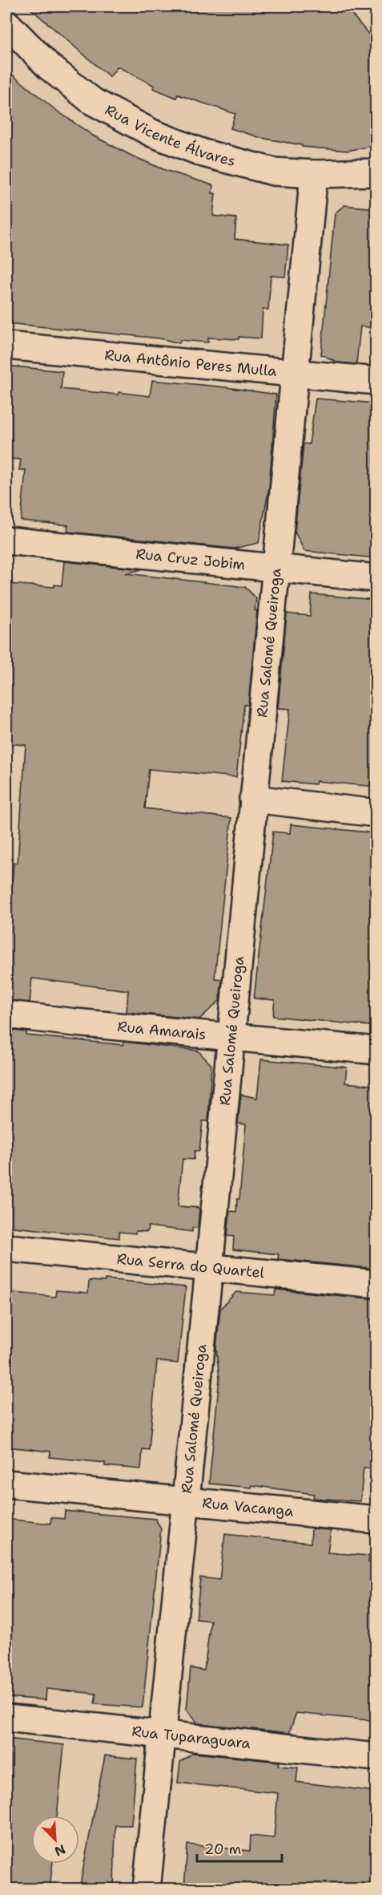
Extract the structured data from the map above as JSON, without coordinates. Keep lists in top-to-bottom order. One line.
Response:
{"streets":{"street":["Rua Vicente Álvares","Rua Antônio Peres Mulla","Rua Cruz Jobim","Rua Salomé Queiroga","Rua Amarais","Rua Serra do Quartel","Rua Vacanga","Rua Tuparaguara"]},"crossings":[["Rua Vicente Álvares","Rua Salomé Queiroga"],["Rua Antônio Peres Mulla","Rua Salomé Queiroga"],["Rua Cruz Jobim","Rua Salomé Queiroga"],["Rua Salomé Queiroga","Rua Amarais"],["Rua Salomé Queiroga","Rua Serra do Quartel"],["Rua Salomé Queiroga","Rua Vacanga"],["Rua Salomé Queiroga","Rua Tuparaguara"]],"scale_bar":"20 m","north":"bottom right"}
